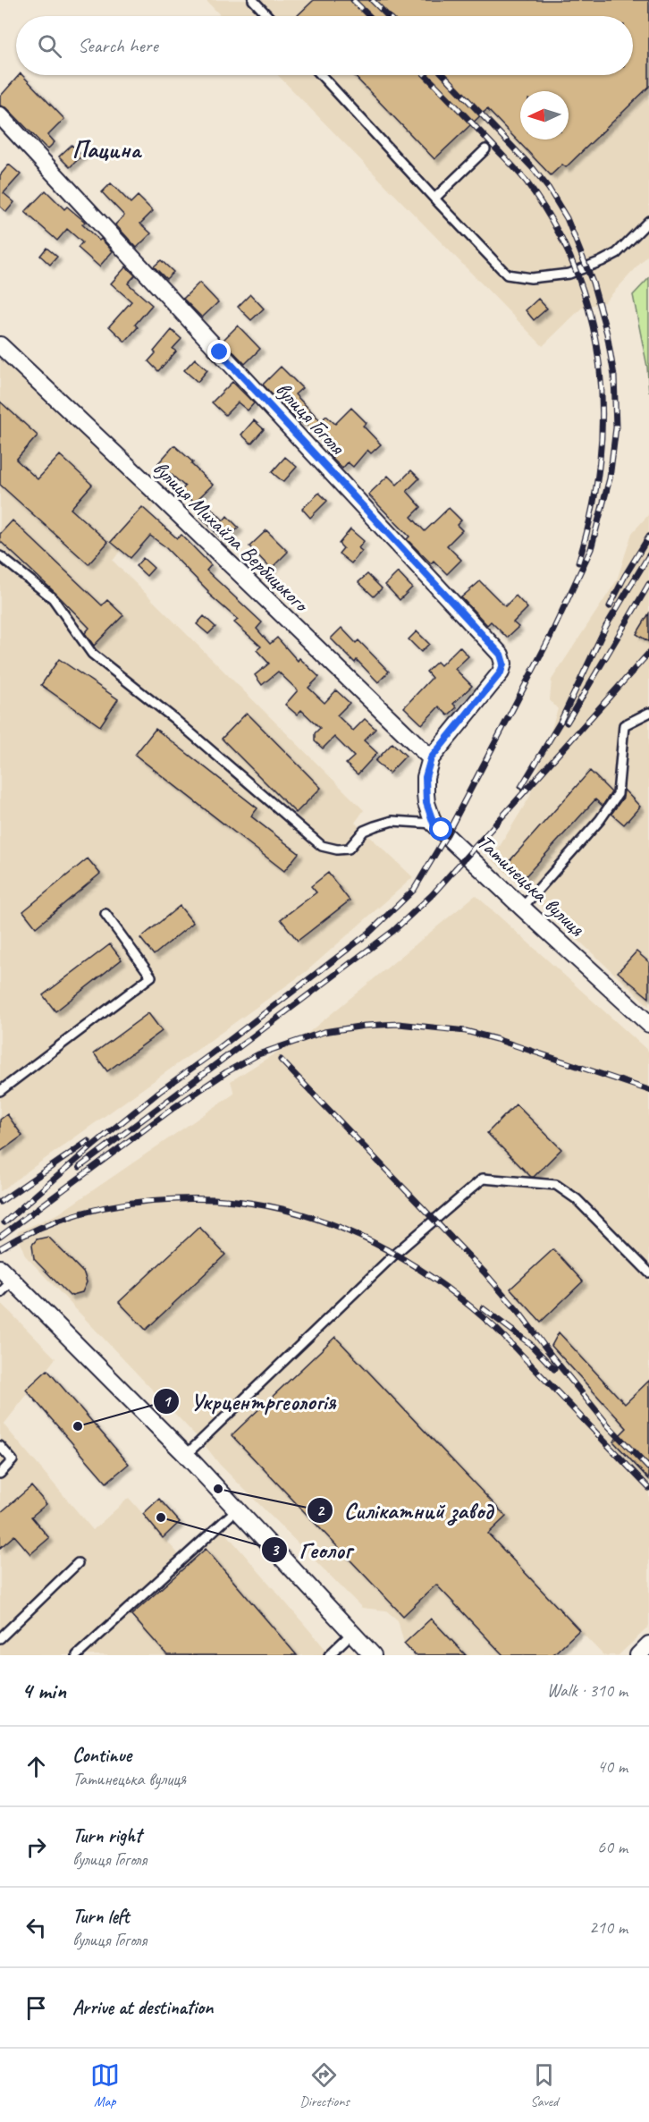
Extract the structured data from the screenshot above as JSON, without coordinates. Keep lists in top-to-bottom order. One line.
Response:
{"streets":{"street":["вулиця Гоголя","вулиця Михайла Вербицького","Татинецька вулиця"]},"crossings":[["вулиця Гоголя","вулиця Михайла Вербицького"],["вулиця Гоголя","Татинецька вулиця"],["вулиця Михайла Вербицького","Татинецька вулиця"]],"districts":["Пацина"],"places":["Укрцентргеологія","Силікатний завод","Геолог"],"north":"left","page":{"search":"Search here","heading":["4 min","Walk · 310 m"],"list":[["Continue","Татинецька вулиця","40 m"],["Turn right","вулиця Гоголя","60 m"],["Turn left","вулиця Гоголя","210 m"],"Arrive at destination"],"nav":["Map","Directions","Saved"]}}
